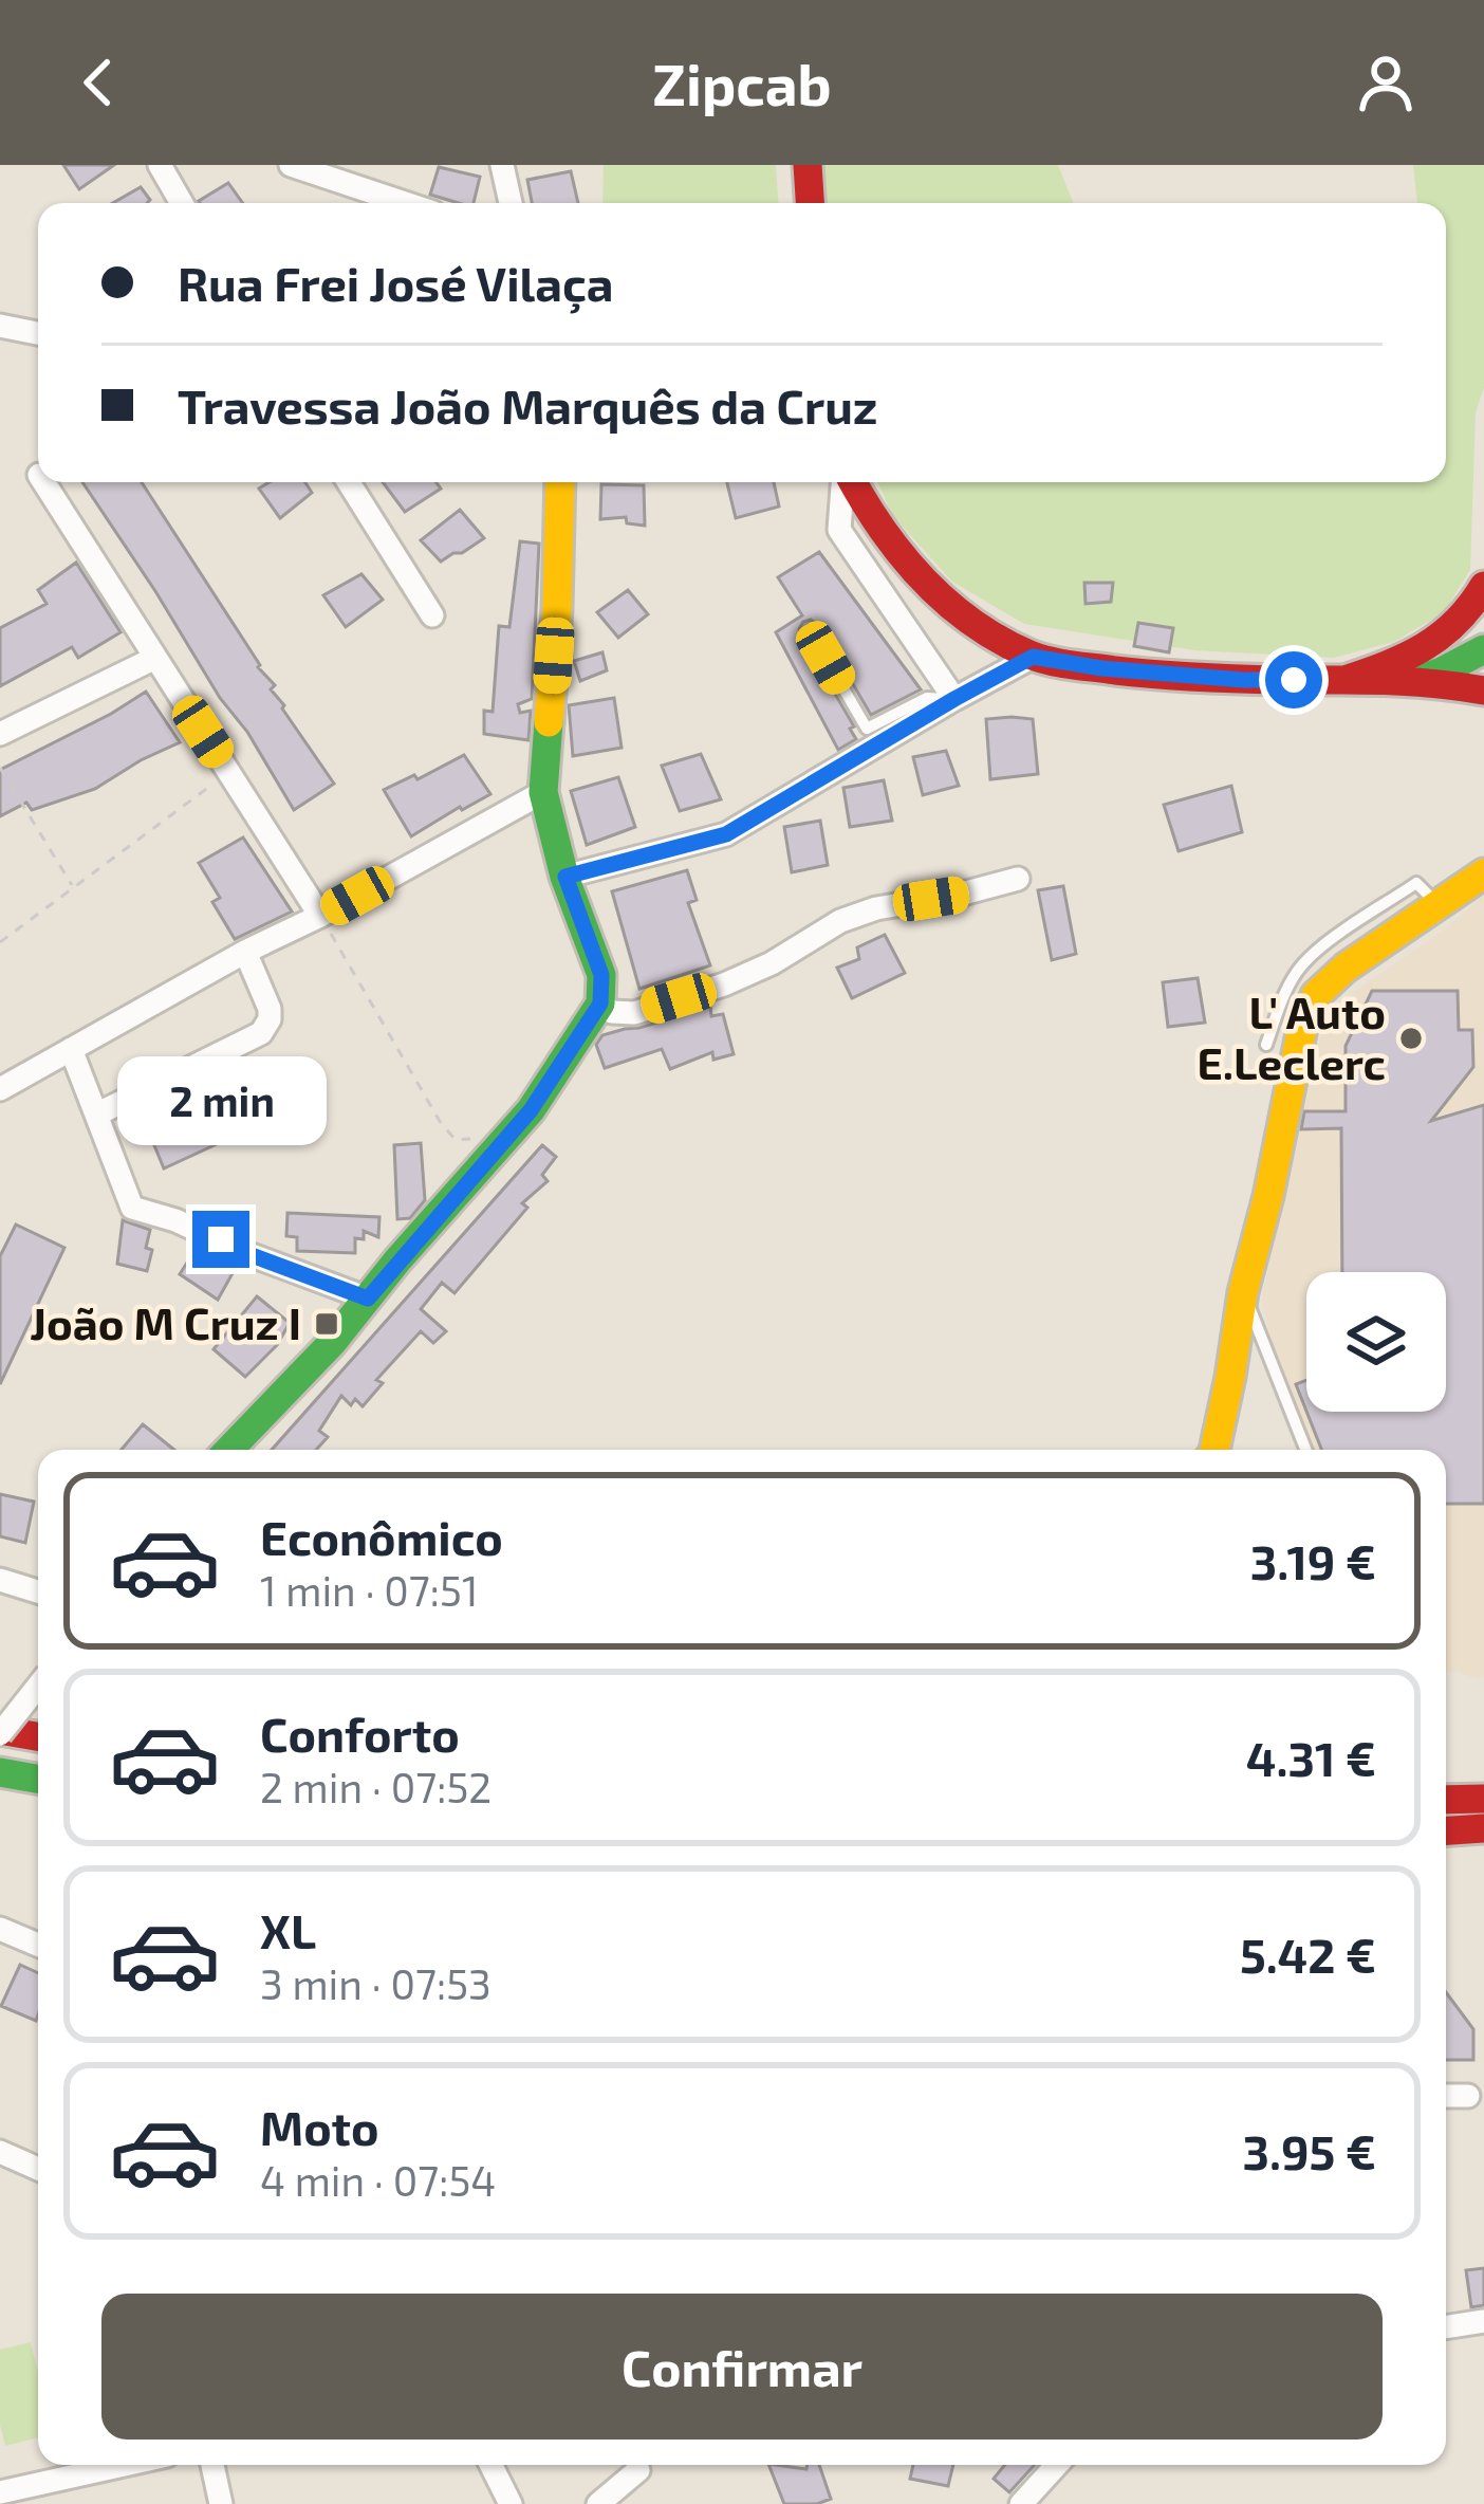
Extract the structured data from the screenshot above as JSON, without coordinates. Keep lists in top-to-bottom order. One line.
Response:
{"places":{"other":["L' Auto E.Leclerc"],"transit":["João M Cruz I"]},"page":{"header":"Zipcab","banner":["Rua Frei José Vilaça","Travessa João Marquês da Cruz"],"bubble":"2 min","list":[{"name":"Econômico","note":"1 min · 07:51","value":"3.19 €"},{"name":"Conforto","note":"2 min · 07:52","value":"4.31 €"},{"name":"XL","note":"3 min · 07:53","value":"5.42 €"},{"name":"Moto","note":"4 min · 07:54","value":"3.95 €"}],"buttons":"Confirmar"}}
